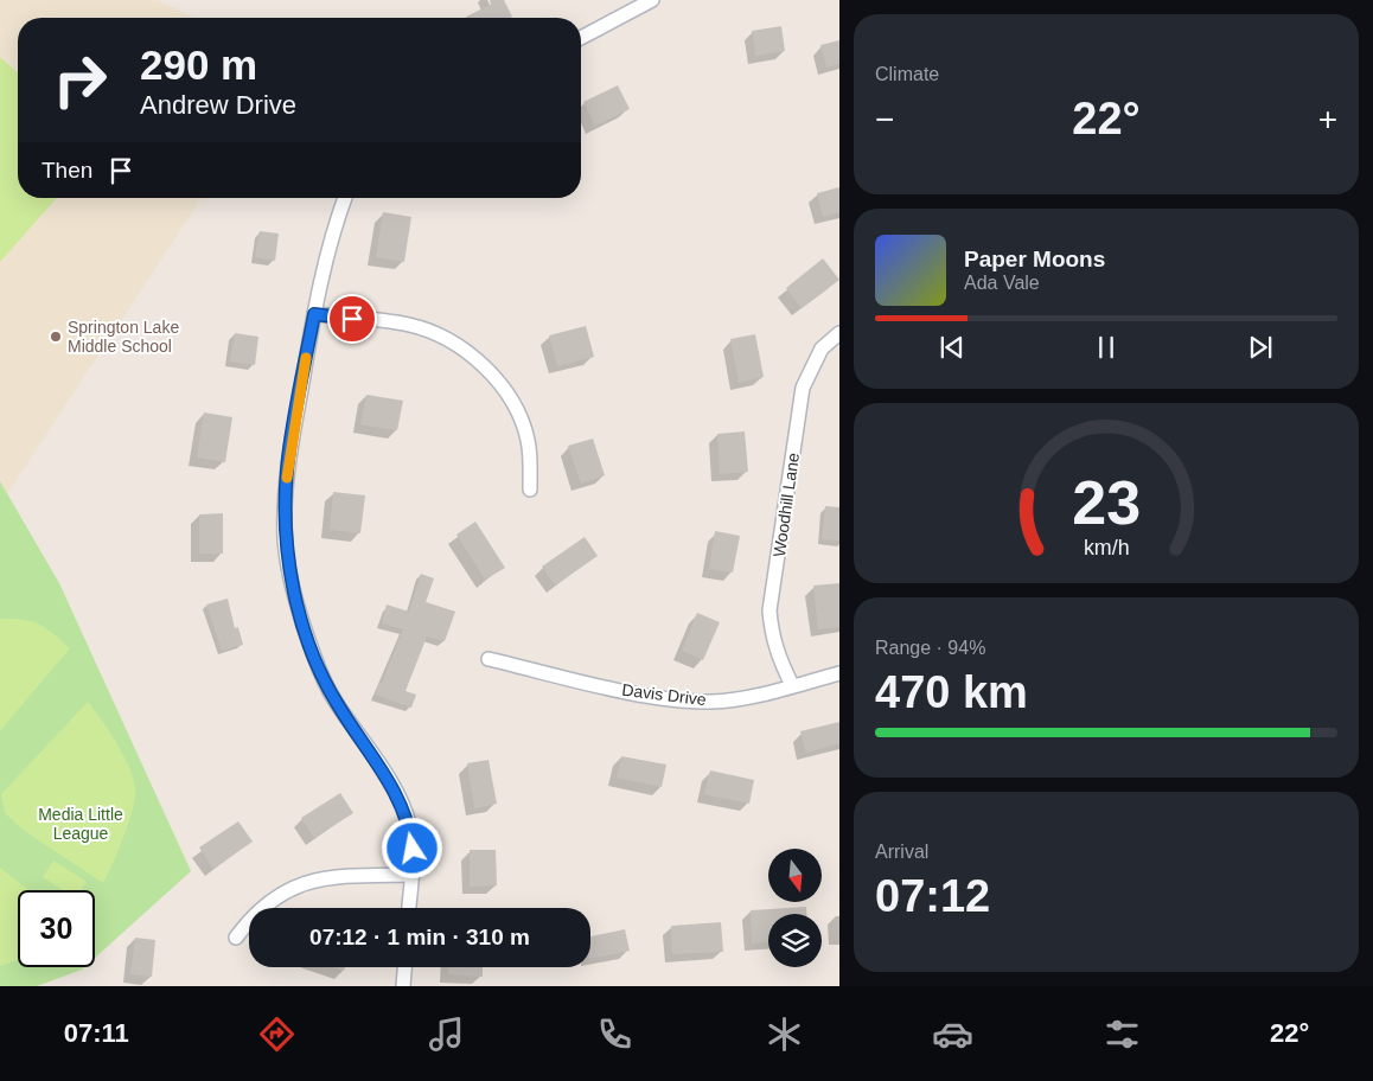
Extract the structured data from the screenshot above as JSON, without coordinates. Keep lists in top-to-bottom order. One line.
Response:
{"streets":{"street":["Woodhill Lane","Davis Drive"]},"crossings":[["Woodhill Lane","Davis Drive"]],"parks":["Media Little League"],"places":["Springton Lake Middle School"],"north":"bottom","page":{"tile":["Climate",["Range · 94%","470 km"],["Arrival","07:12"]],"turn":["290 m","Andrew Drive"],"heat":["−","22°","+"],"then":"Then","song":["Paper Moons","Ada Vale"],"limit":"30","trip":"07:12 · 1 min · 310 m","tabs":["07:11","22°"],"gauge":["23","km/h"]}}
